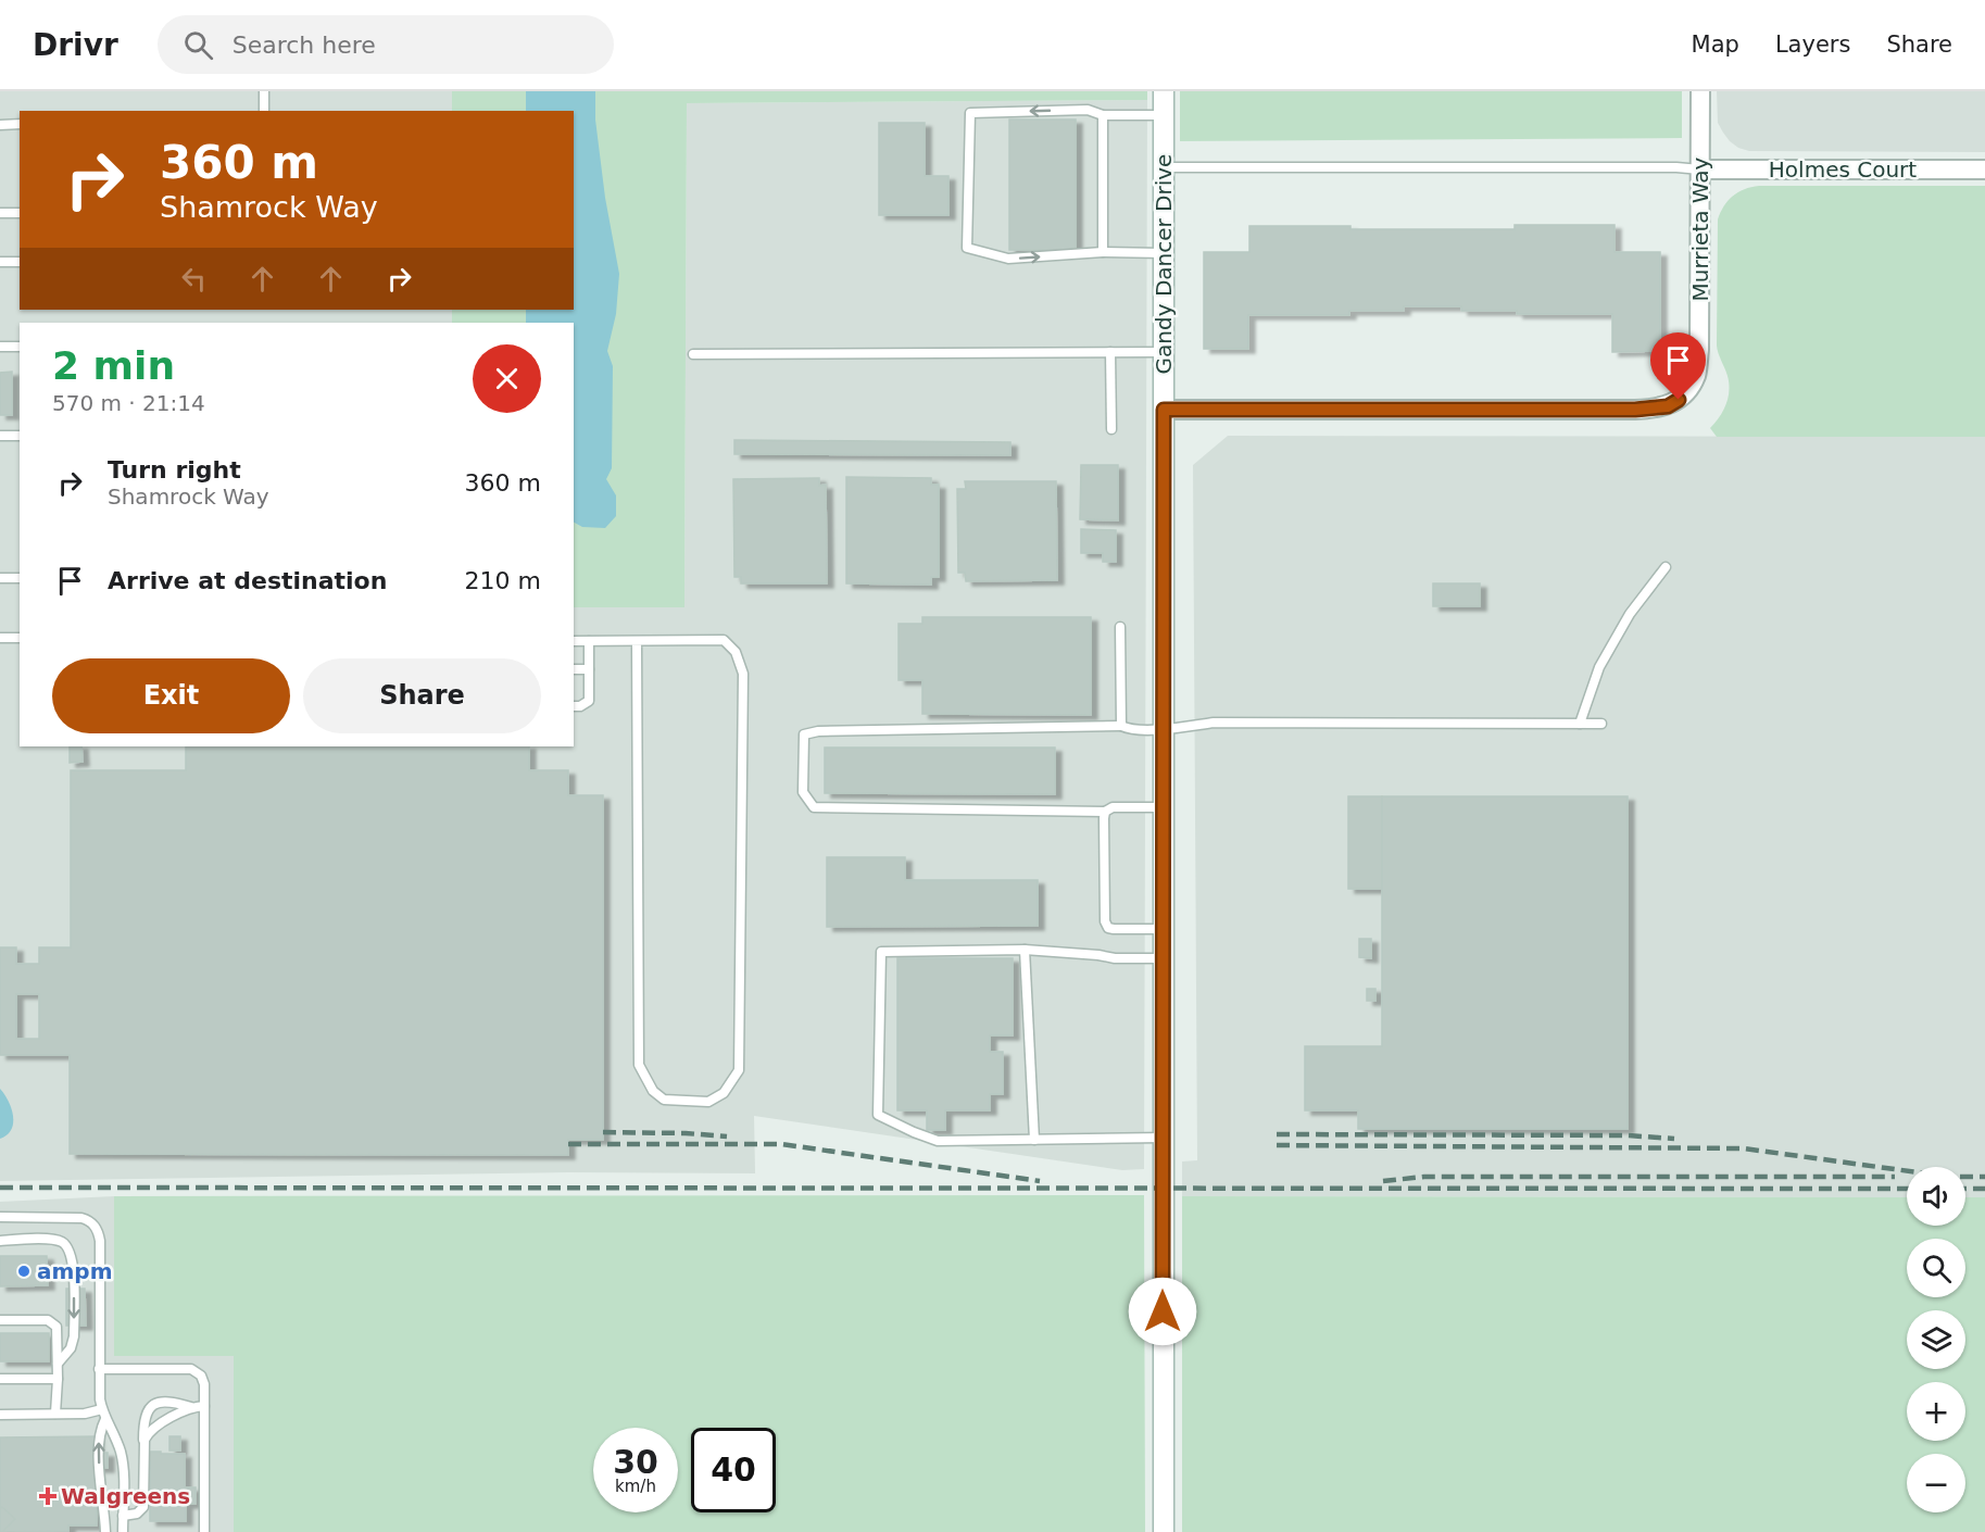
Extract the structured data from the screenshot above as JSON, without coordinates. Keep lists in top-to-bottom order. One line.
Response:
{"streets":{"street":["Holmes Court","Murrieta Way","Gandy Dancer Drive"]},"crossings":[["Holmes Court","Murrieta Way"],["Murrieta Way","Gandy Dancer Drive"]],"places":{"other":["ampm"],"health":["Walgreens"]},"page":{"header":"Drivr","search":"Search here","nav":["Map","Layers","Share"],"turn":["360 m","Shamrock Way"],"heading":["2 min","570 m · 21:14"],"list":[{"name":"Turn right","note":"Shamrock Way","value":"360 m"},{"name":"Arrive at destination","value":"210 m"}],"buttons":["Exit","Share"],"map_buttons":["+","−"],"speed":"30 km/h","limit":"40"}}
